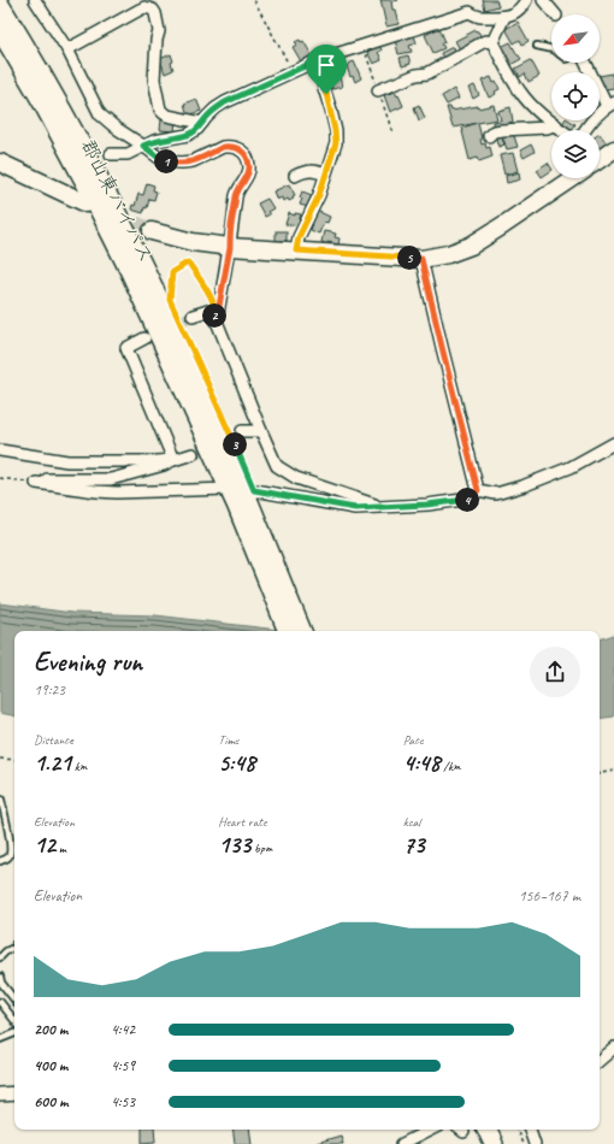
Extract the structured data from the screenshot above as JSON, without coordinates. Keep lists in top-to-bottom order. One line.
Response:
{"streets":{"highway":["郡山東バイパス"]},"north":"bottom left","page":{"pins":["1","5","2","3","4"],"heading":["Evening run","19:23"],"stats":[["Distance","1.21 km"],["Time","5:48"],["Pace","4:48 /km"],["Elevation","12 m"],["Heart rate","133 bpm"],["kcal","73"]],"chart":["Elevation","156–167 m"],"list":[{"name":"200 m","note":"4:42"},{"name":"400 m","note":"4:59"},{"name":"600 m","note":"4:53"}]}}
